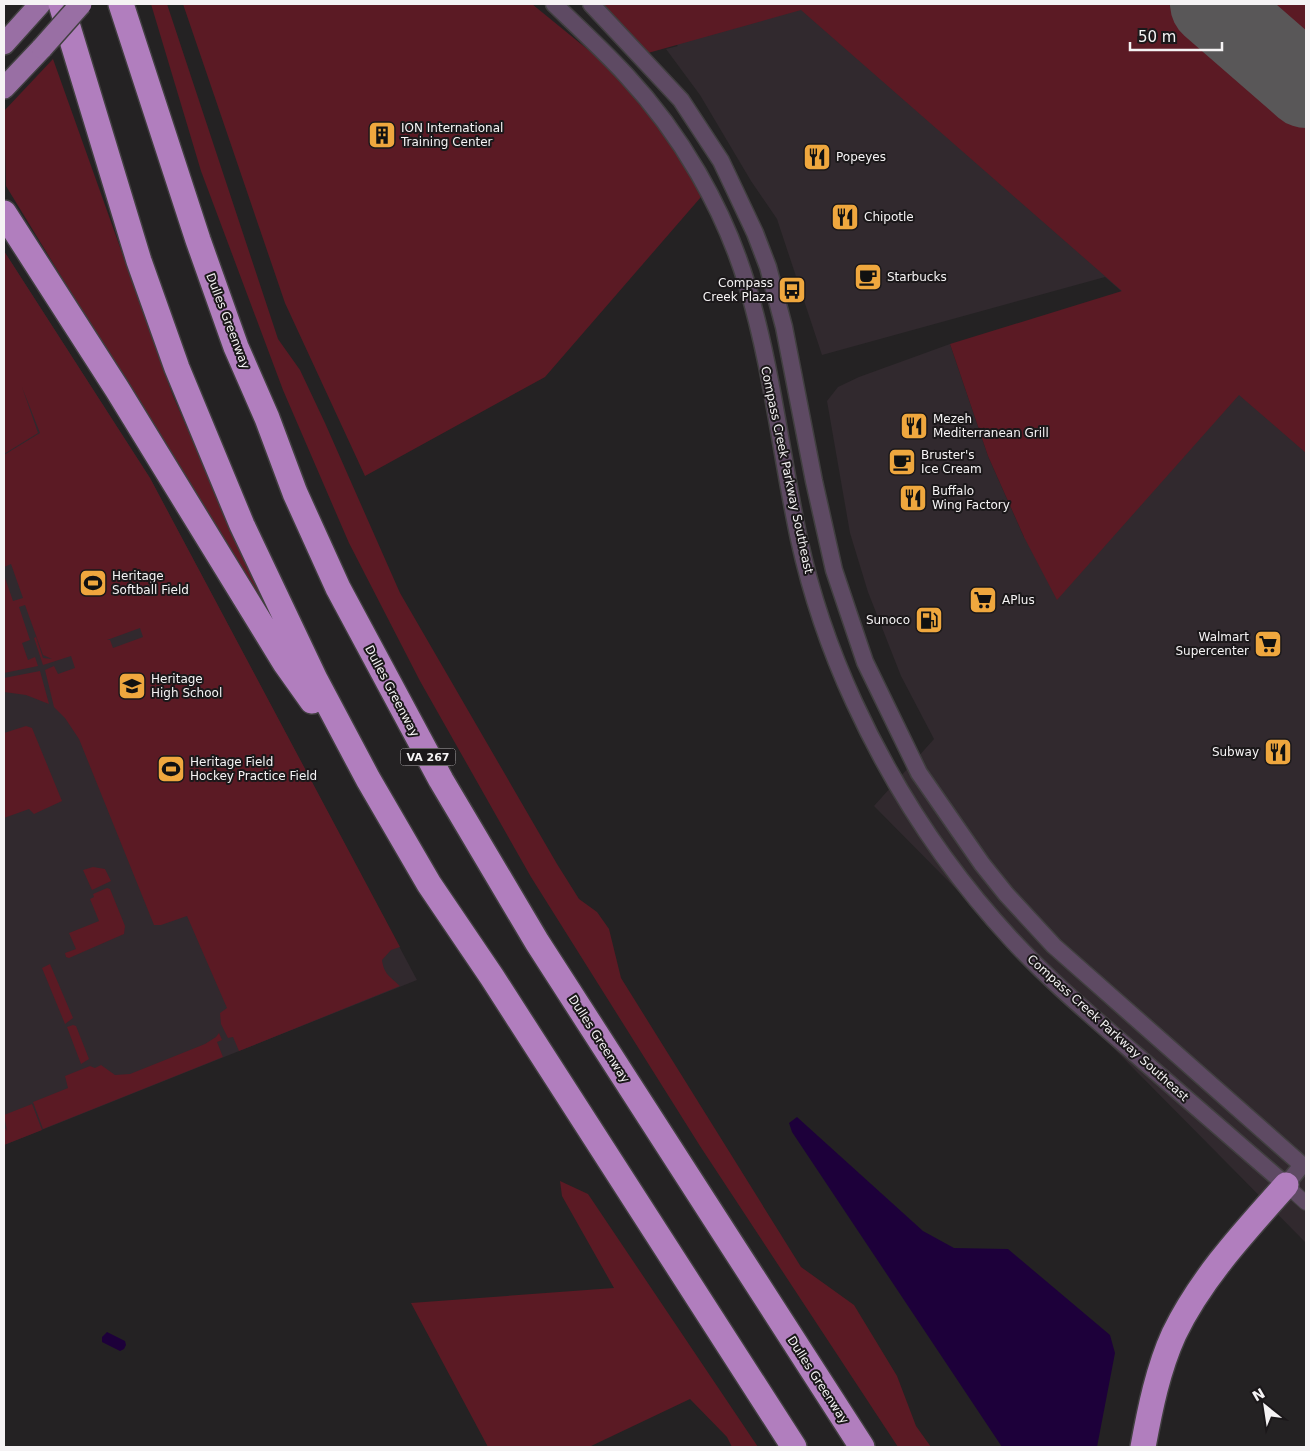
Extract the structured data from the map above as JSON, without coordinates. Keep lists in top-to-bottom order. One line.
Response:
{"streets":{"highway":["Dulles Greenway","VA 267"],"street":["Compass Creek Parkway Southeast"]},"places":{"building":["ION International Training Center"],"restaurant":["Popeyes","Chipotle","Mezeh Mediterranean Grill","Buffalo Wing Factory","Subway"],"cafe":["Starbucks","Bruster's Ice Cream"],"bus stop":["Compass Creek Plaza"],"sports":["Heritage Softball Field","Heritage Field Hockey Practice Field"],"supermarket":["APlus","Walmart Supercenter"],"fuel station":["Sunoco"],"school or university":["Heritage High School"]},"scale_bar":"50 m","north":"top left"}
